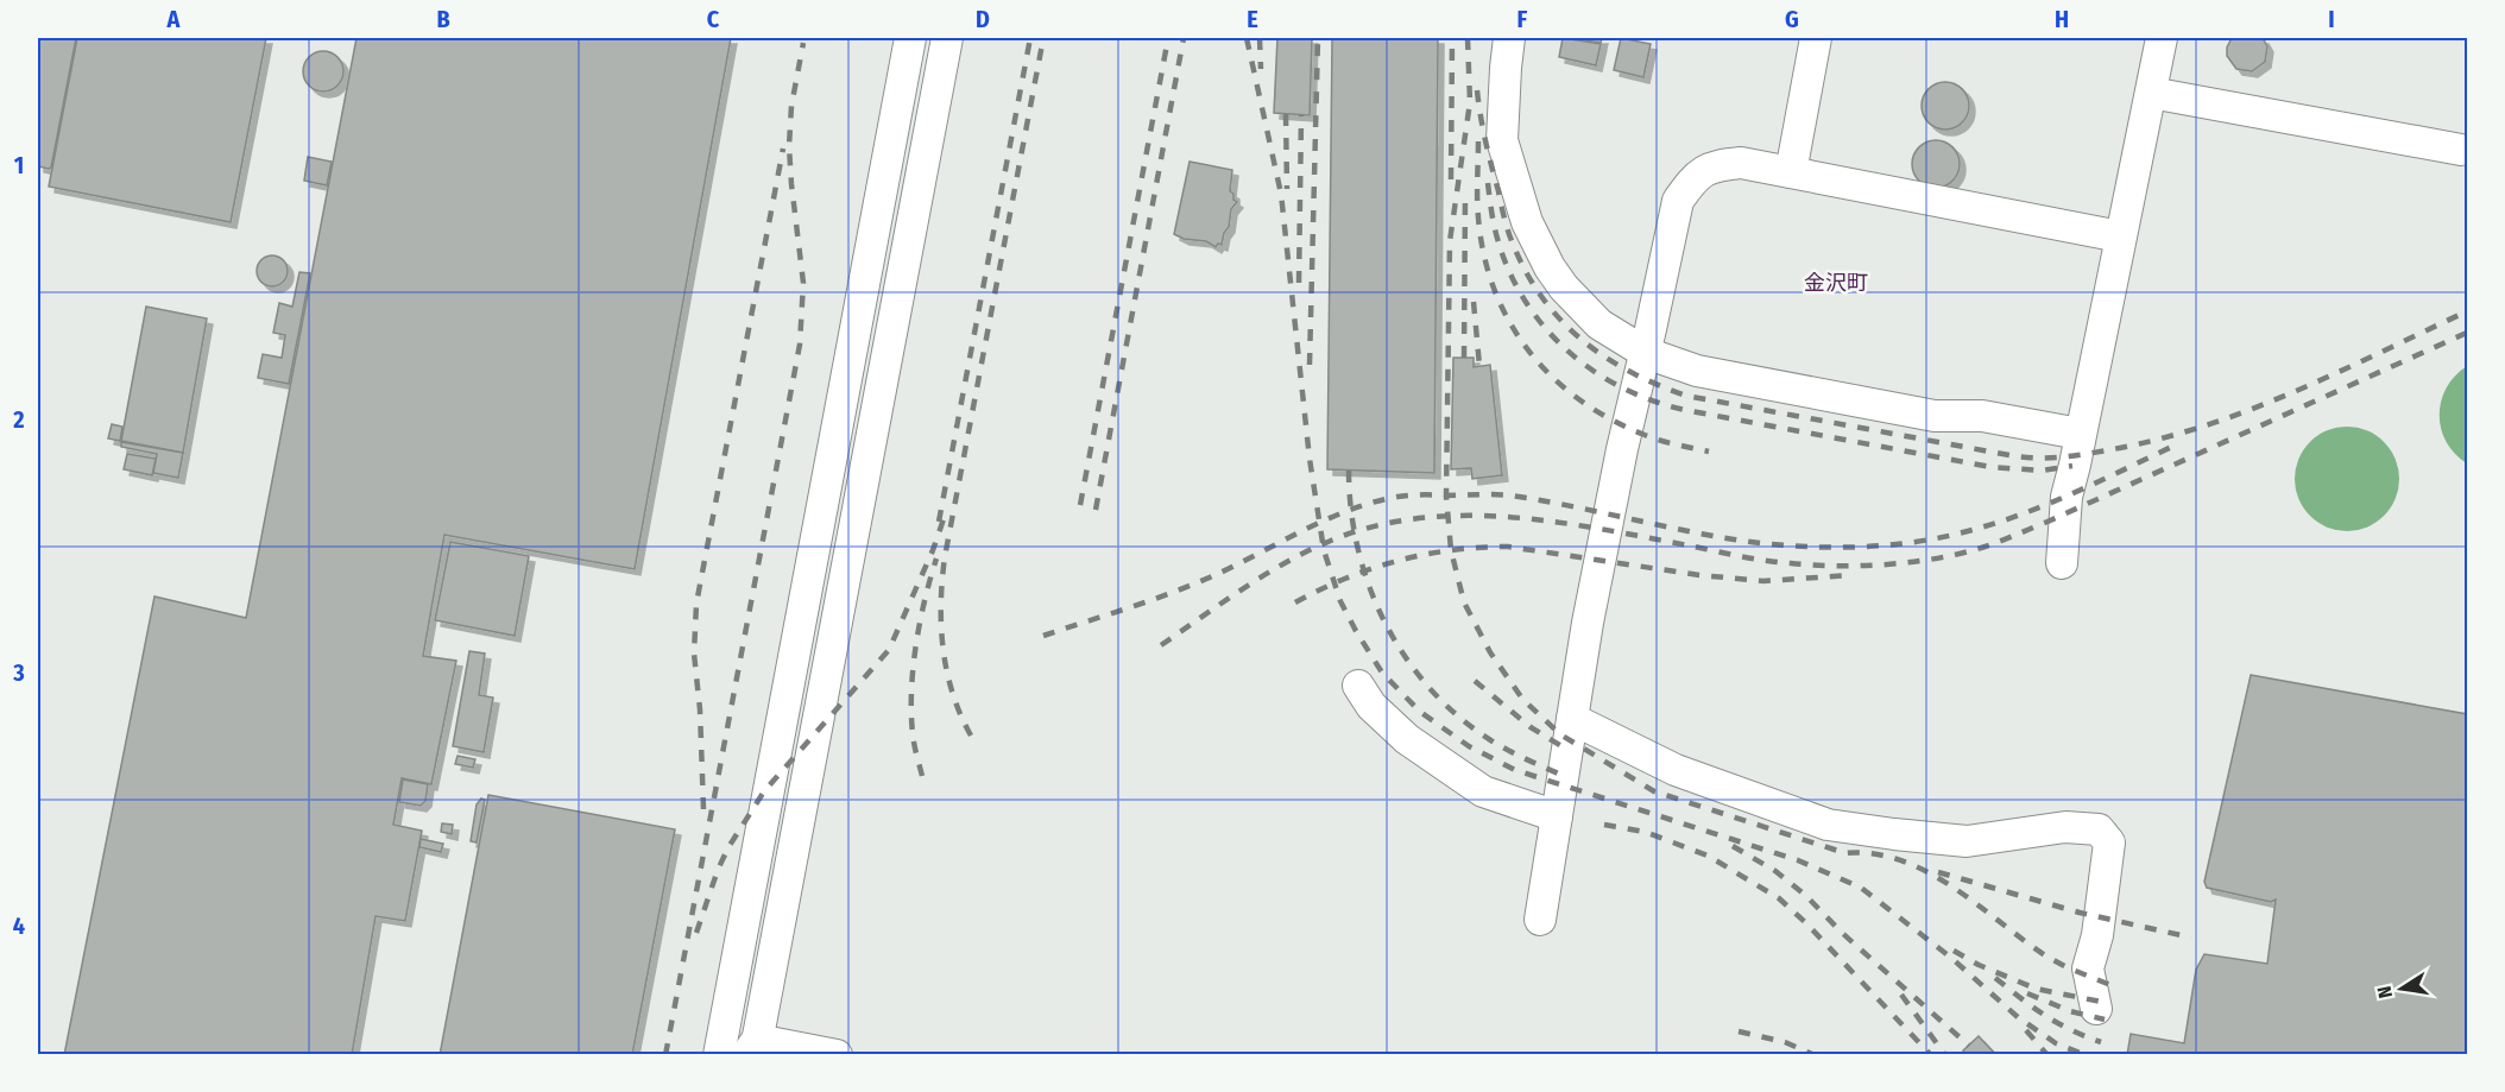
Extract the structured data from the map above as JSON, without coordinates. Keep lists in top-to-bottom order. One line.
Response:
{"districts":["金沢町"],"north":"left","grid":{"columns":["A","B","C","D","E","F","G","H","I"],"rows":["1","2","3","4"]}}
